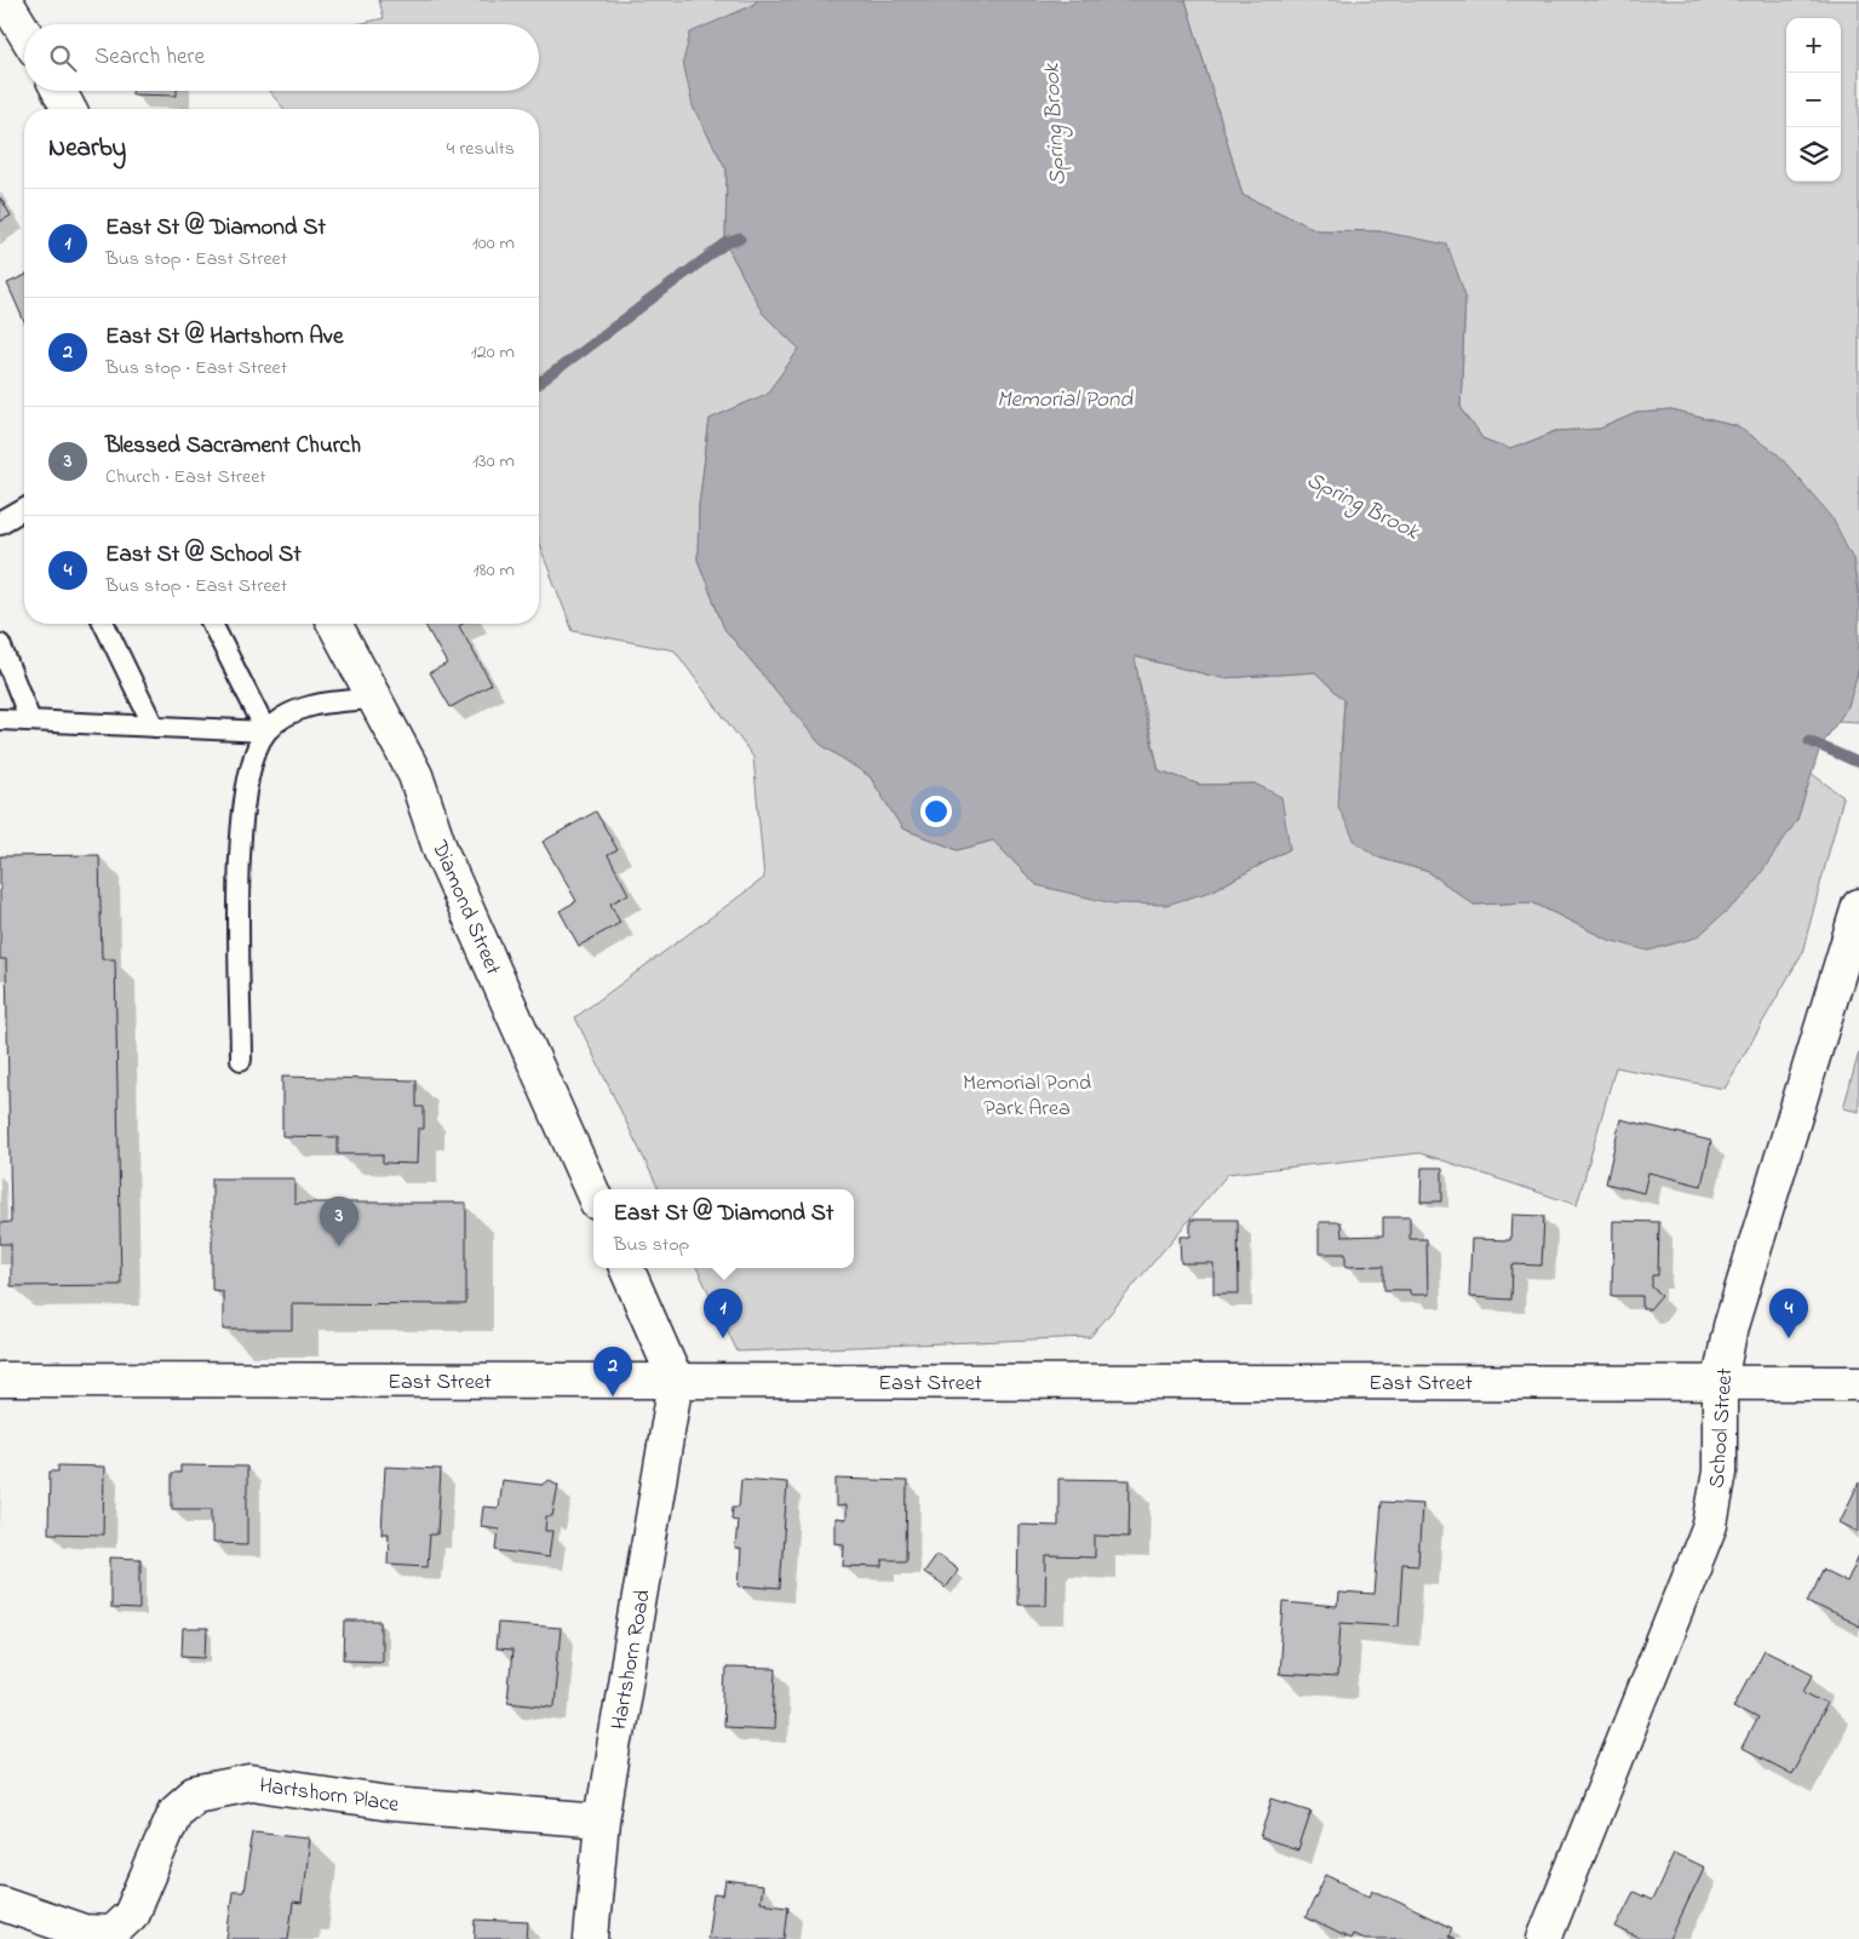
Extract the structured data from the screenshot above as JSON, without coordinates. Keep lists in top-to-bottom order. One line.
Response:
{"streets":{"street":["Diamond Street","East Street","School Street","Hartshorn Road","Hartshorn Place"]},"crossings":[["East Street","School Street"],["East Street","Hartshorn Road"],["Hartshorn Road","Hartshorn Place"]],"water":["Spring Brook","Memorial Pond"],"parks":["Memorial Pond Park Area"],"page":{"map_buttons":["+","−"],"search":"Search here","heading":["Nearby","4 results"],"list":[{"mark":"1","name":"East St @ Diamond St","note":"Bus stop · East Street","value":"100 m"},{"mark":"2","name":"East St @ Hartshorn Ave","note":"Bus stop · East Street","value":"120 m"},{"mark":"3","name":"Blessed Sacrament Church","note":"Church · East Street","value":"130 m"},{"mark":"4","name":"East St @ School St","note":"Bus stop · East Street","value":"180 m"}],"popup":["East St @ Diamond St","Bus stop"],"pins":["3","1","4","2"]}}
